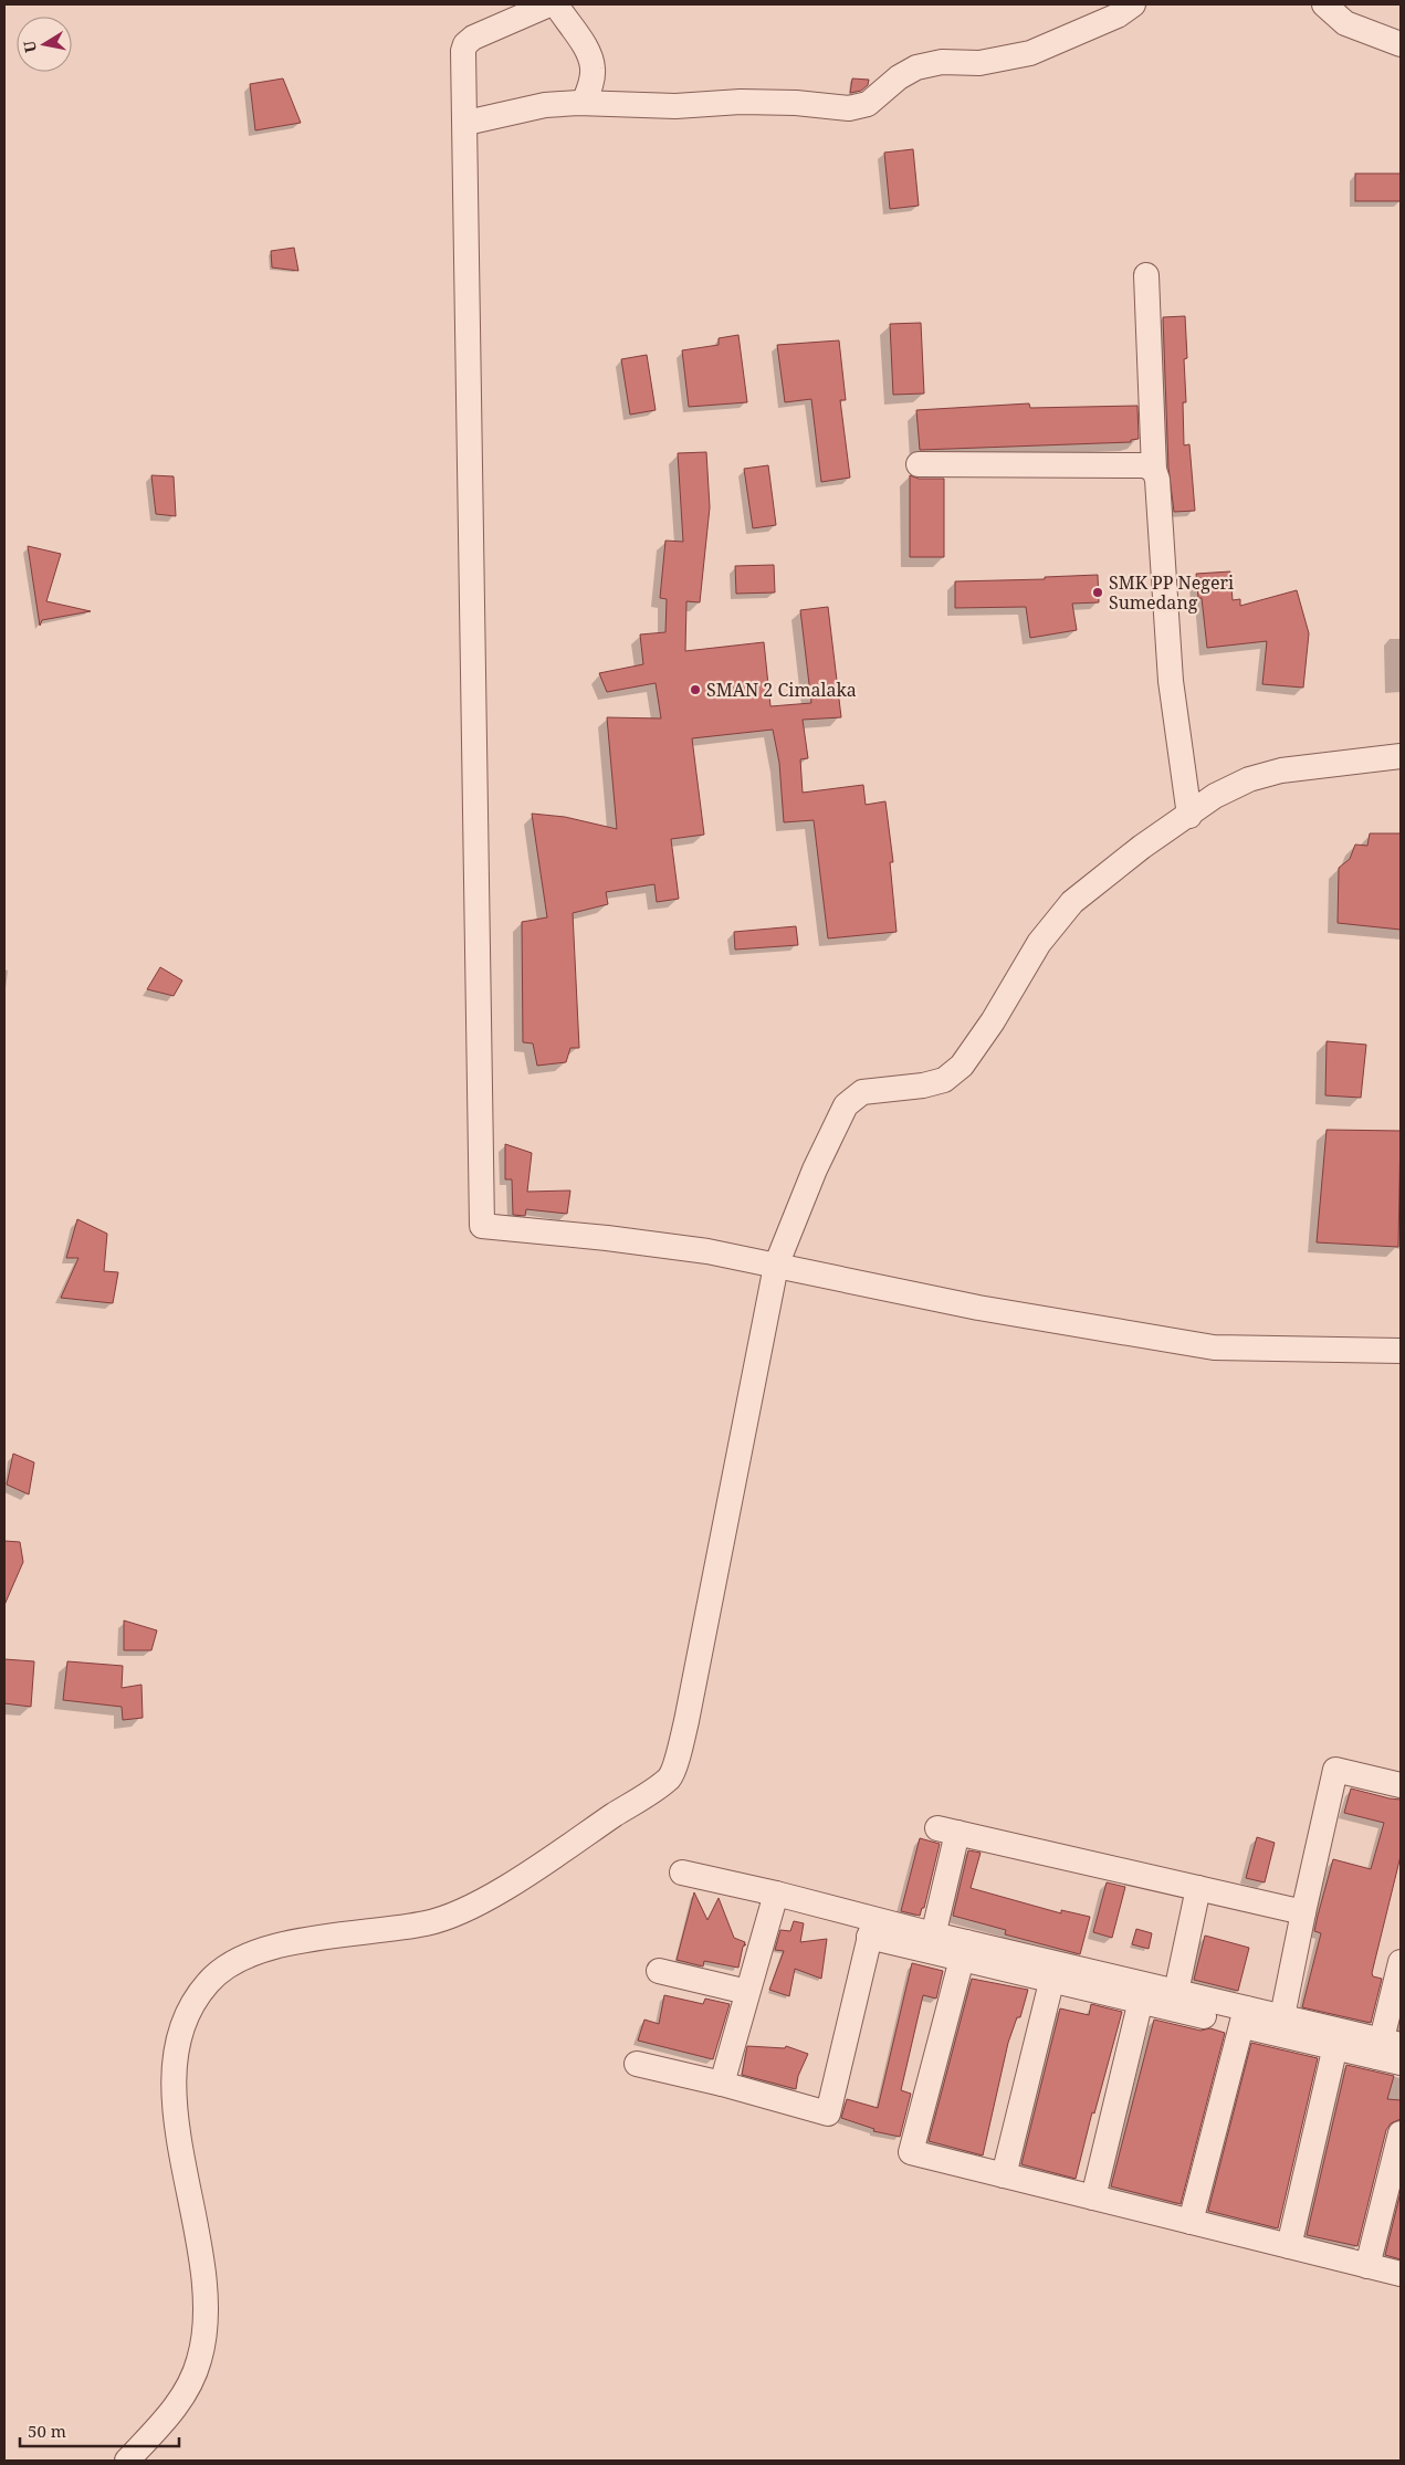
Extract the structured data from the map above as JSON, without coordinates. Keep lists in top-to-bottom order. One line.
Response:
{"places":["SMK PP Negeri Sumedang","SMAN 2 Cimalaka"],"scale_bar":"50 m","north":"left"}
